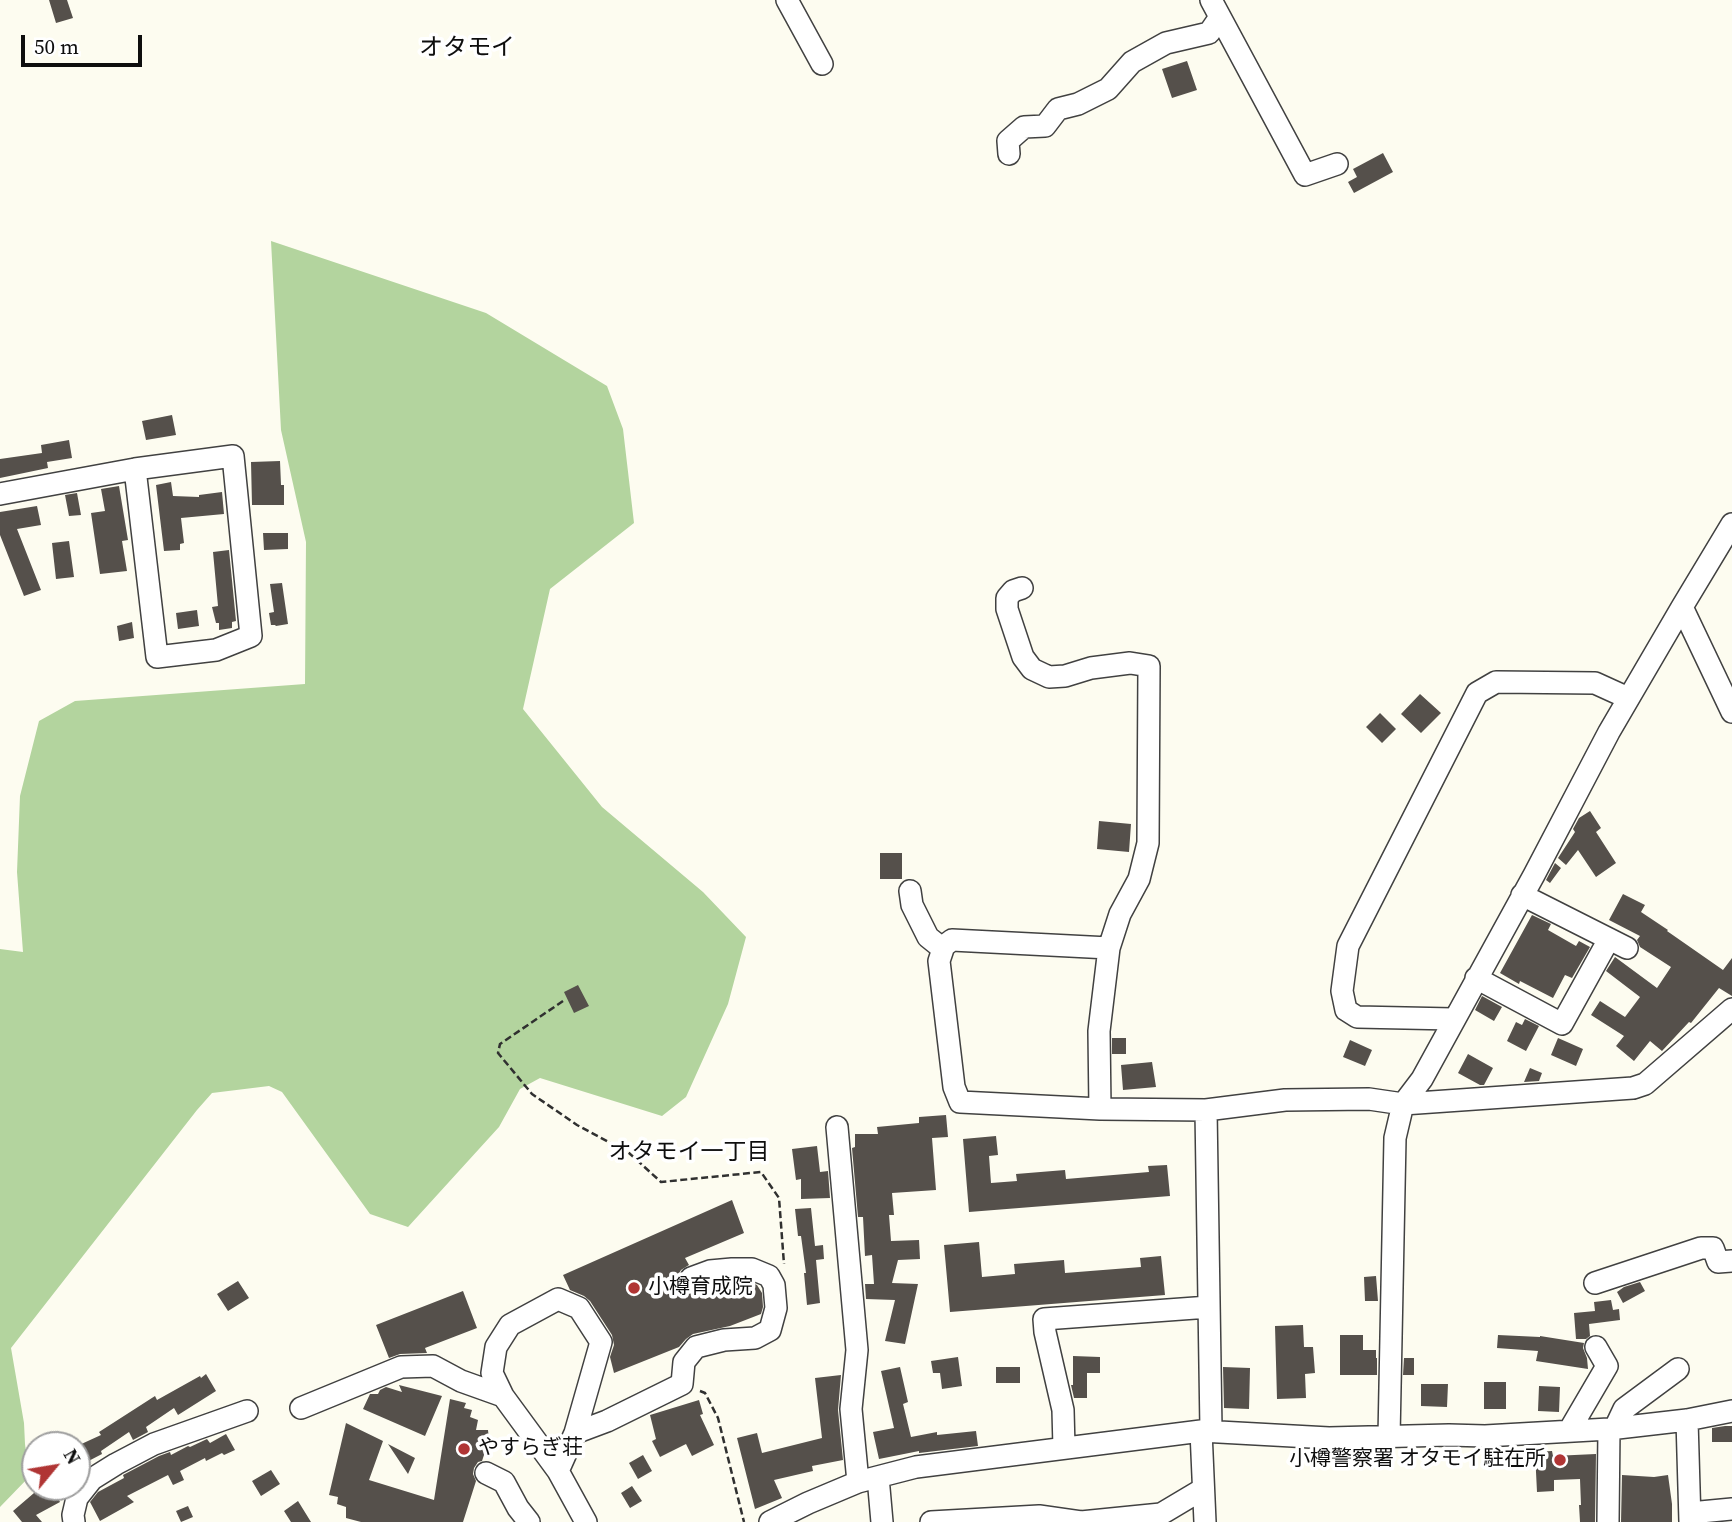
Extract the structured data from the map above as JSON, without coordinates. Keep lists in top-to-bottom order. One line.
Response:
{"districts":["オタモイ","オタモイ一丁目"],"places":["小樽育成院","やすらぎ荘","小樽警察署 オタモイ駐在所"],"scale_bar":"50 m","north":"top right"}
